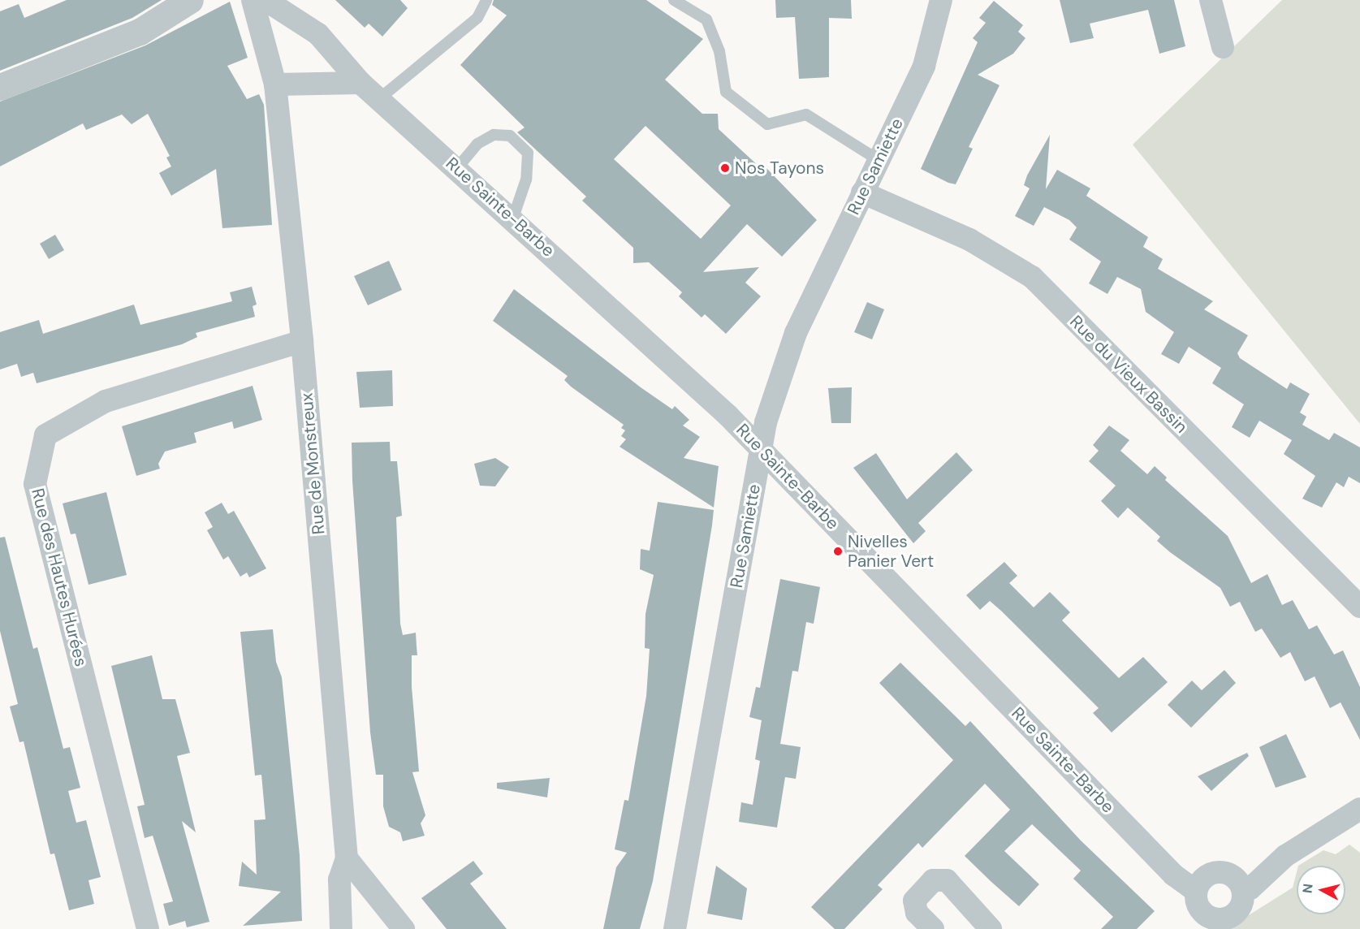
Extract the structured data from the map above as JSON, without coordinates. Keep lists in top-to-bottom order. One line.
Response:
{"streets":{"street":["Rue Samiette","Rue Sainte-Barbe","Rue du Vieux Bassin","Rue de Monstreux","Rue des Hautes Hurées"]},"crossings":[["Rue Samiette","Rue Sainte-Barbe"],["Rue Samiette","Rue du Vieux Bassin"],["Rue de Monstreux","Rue des Hautes Hurées"]],"places":["Nos Tayons","Nivelles Panier Vert"],"north":"left"}
